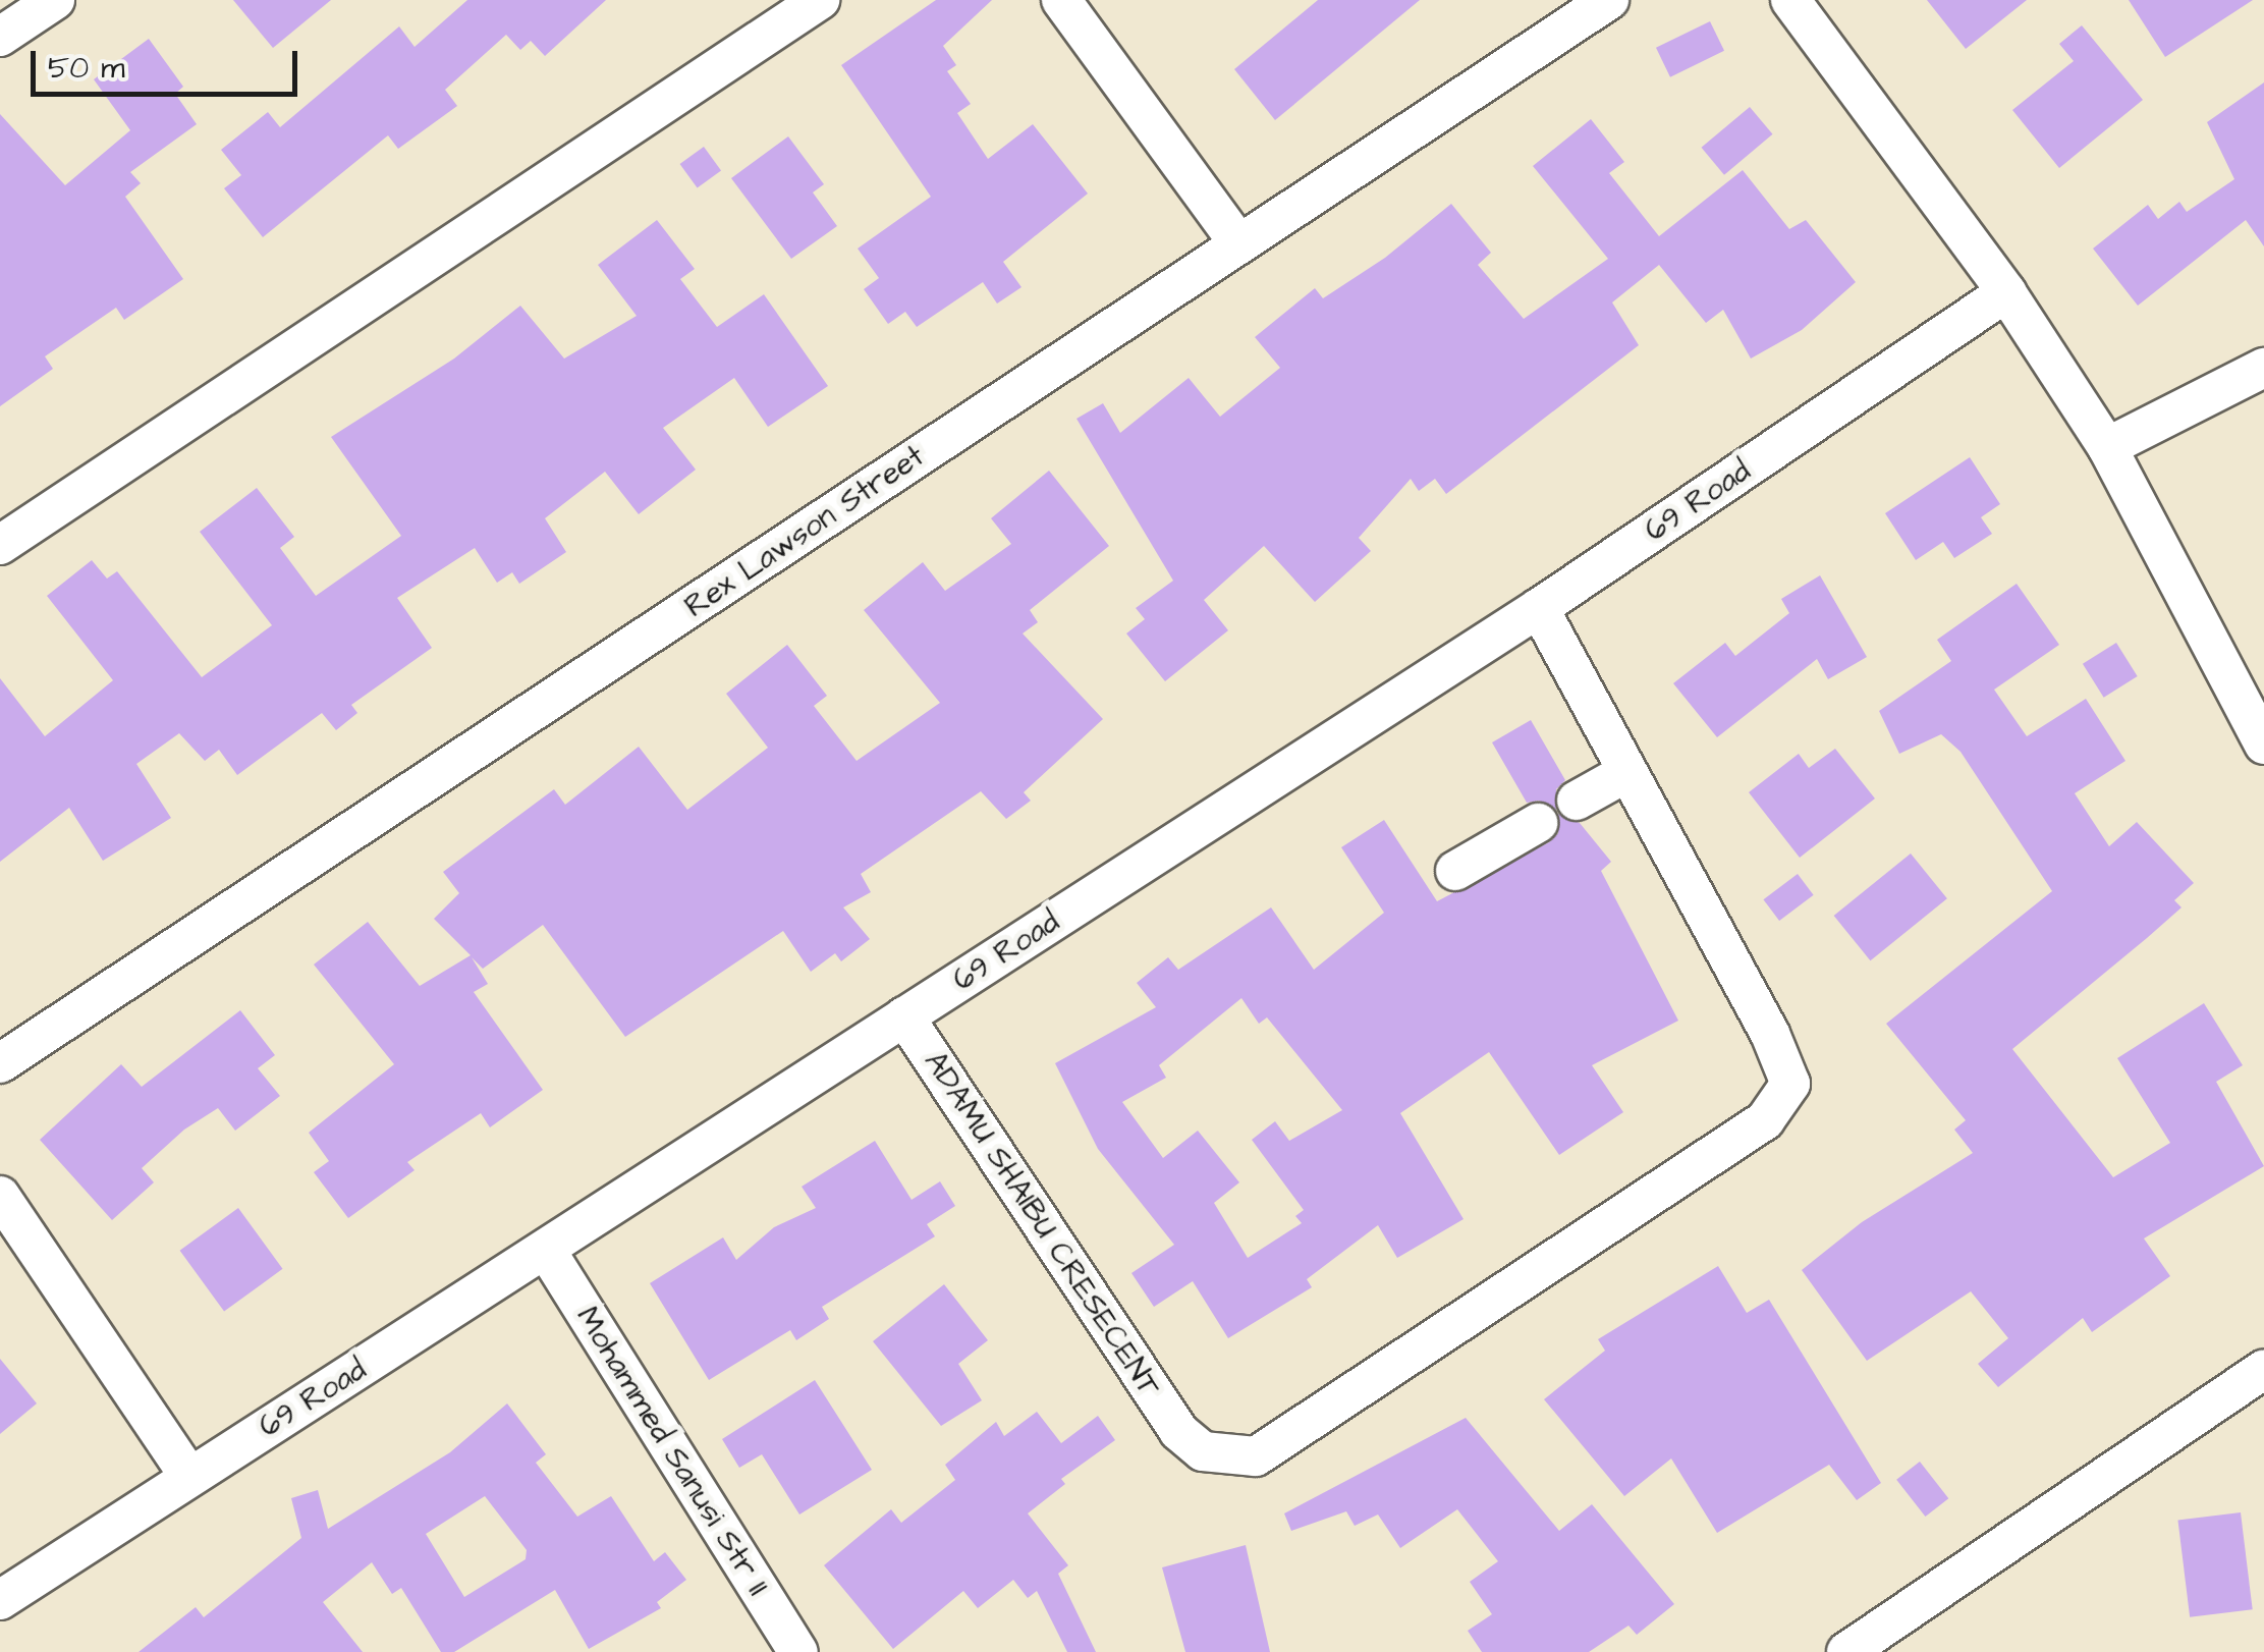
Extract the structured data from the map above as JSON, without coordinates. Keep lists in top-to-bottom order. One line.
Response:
{"streets":{"street":["69 Road","Rex Lawson Street","ADAMU SHAIBU CRESECENT","Mohammed Sanusi Str II"]},"crossings":[["69 Road","ADAMU SHAIBU CRESECENT"],["69 Road","Mohammed Sanusi Str II"]],"scale_bar":"50 m"}
